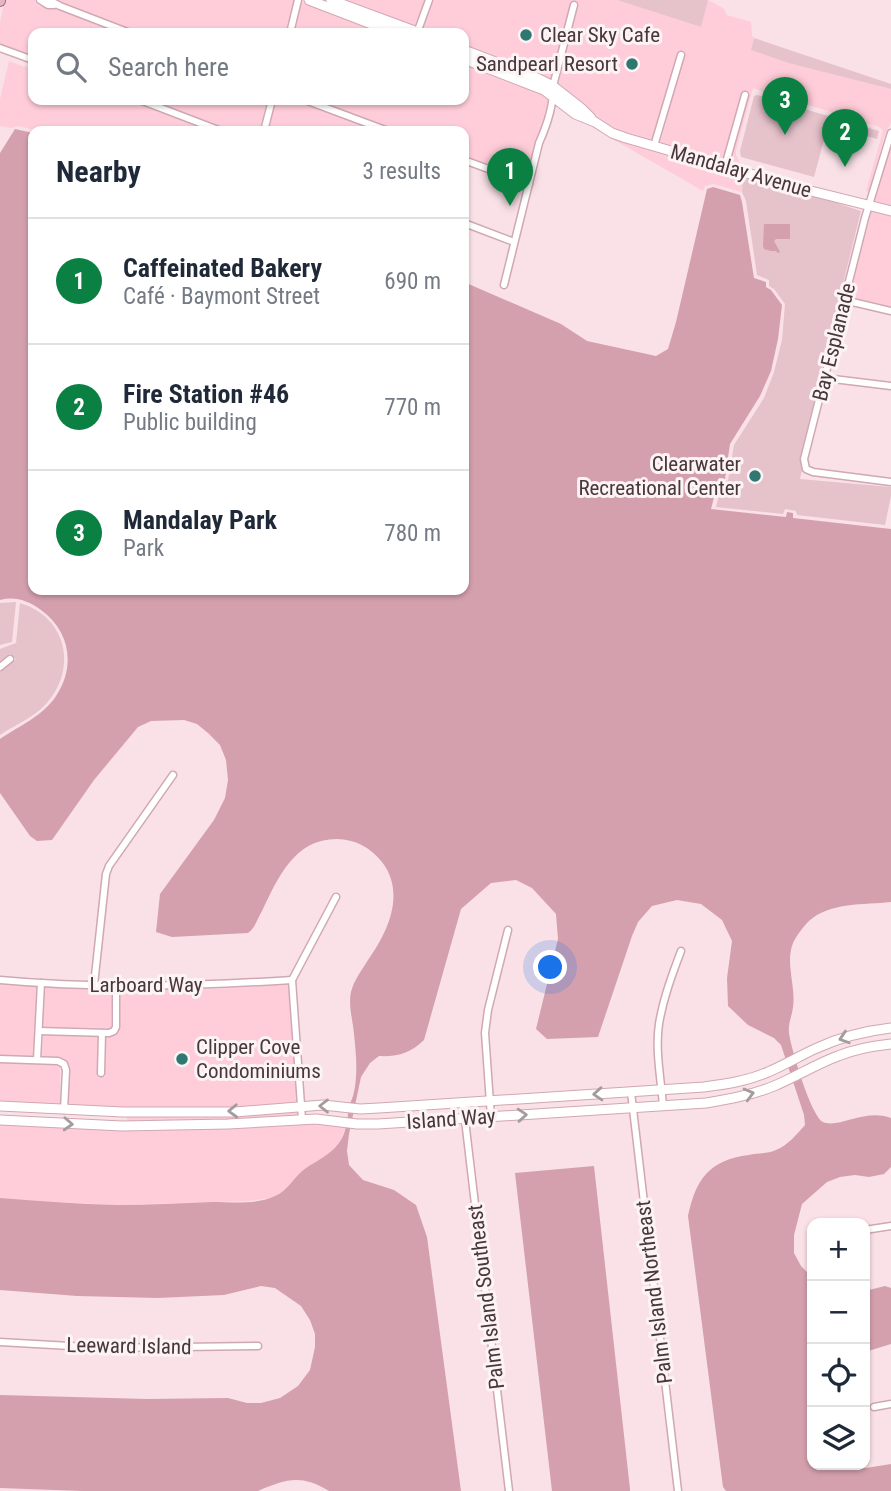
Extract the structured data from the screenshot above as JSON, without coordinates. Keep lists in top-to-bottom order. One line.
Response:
{"streets":{"street":["Mandalay Avenue","Bay Esplanade","Larboard Way","Island Way","Palm Island Northeast","Palm Island Southeast","Leeward Island"]},"crossings":[["Mandalay Avenue","Bay Esplanade"],["Island Way","Palm Island Northeast"],["Island Way","Palm Island Southeast"]],"places":["Clear Sky Cafe","Sandpearl Resort","Clearwater Recreational Center","Clipper Cove Condominiums"],"page":{"search":"Search here","pins":["3","2","1"],"heading":["Nearby","3 results"],"list":[{"mark":"1","name":"Caffeinated Bakery","note":"Café · Baymont Street","value":"690 m"},{"mark":"2","name":"Fire Station #46","note":"Public building","value":"770 m"},{"mark":"3","name":"Mandalay Park","note":"Park","value":"780 m"}],"map_buttons":["+","−"]}}
